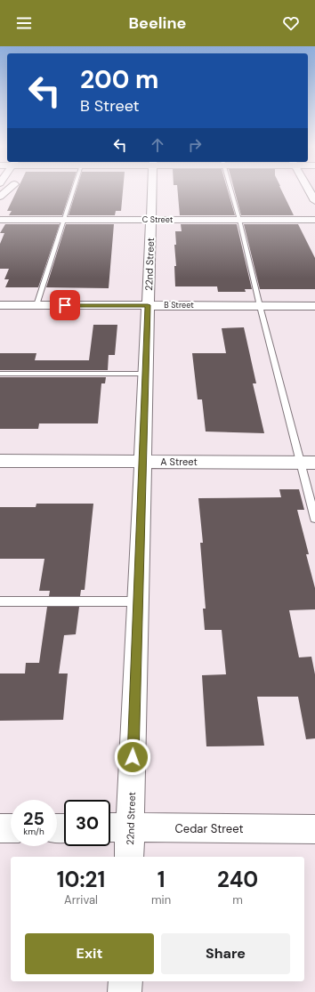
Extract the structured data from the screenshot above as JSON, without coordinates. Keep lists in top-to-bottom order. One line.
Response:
{"streets":{"street":["C Street","22nd Street","B Street","A Street","Cedar Street"]},"crossings":[["C Street","22nd Street"],["22nd Street","B Street"],["22nd Street","A Street"],["22nd Street","Cedar Street"]],"page":{"header":"Beeline","turn":["200 m","B Street"],"speed":"25 km/h","limit":"30","eta":["10:21","Arrival","1","min","240","m"],"buttons":["Exit","Share"]}}
